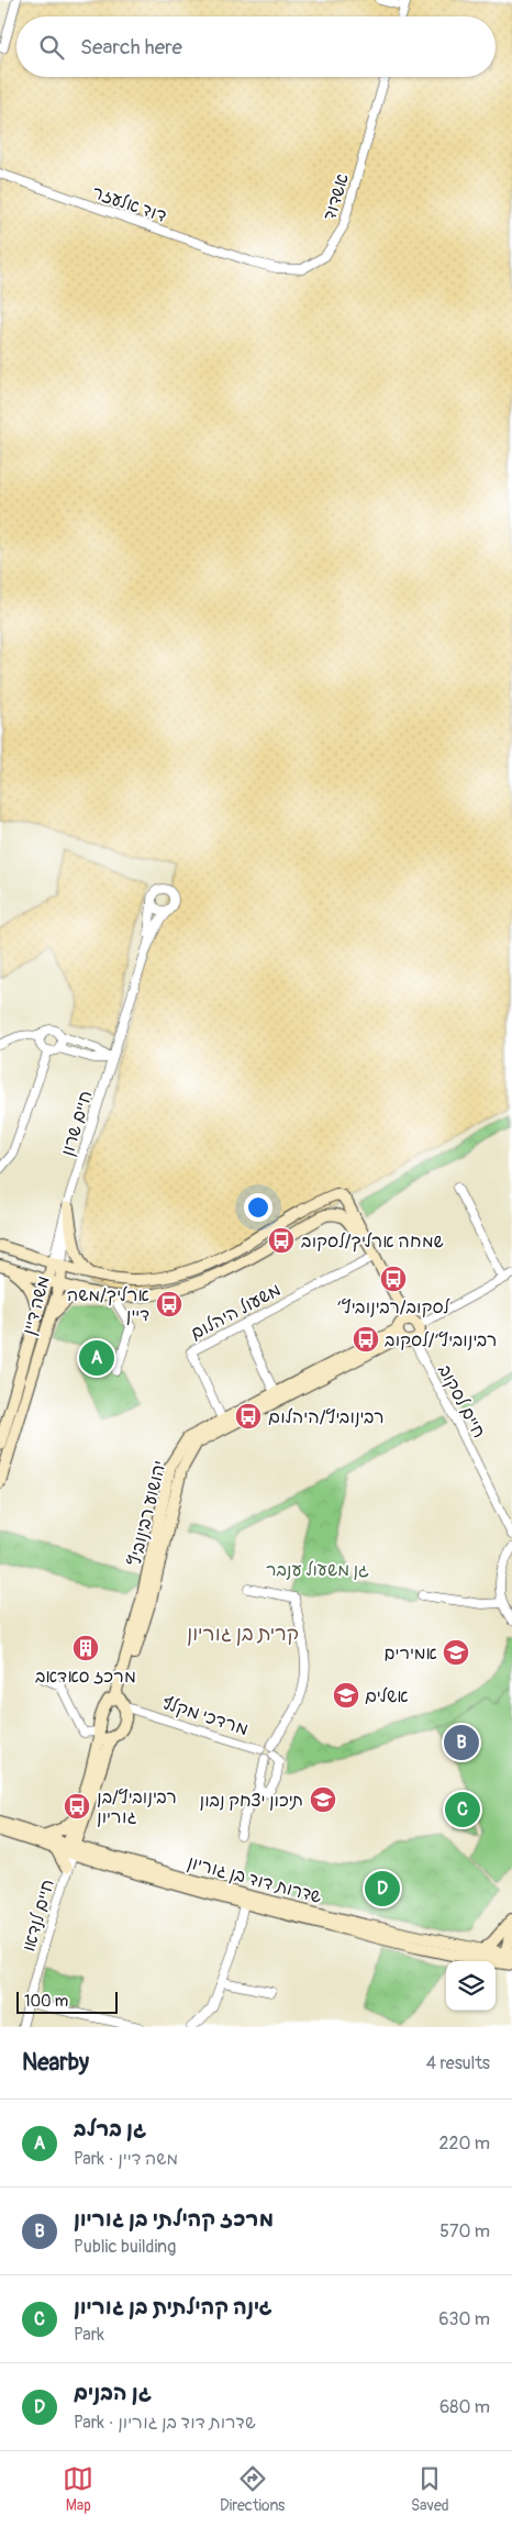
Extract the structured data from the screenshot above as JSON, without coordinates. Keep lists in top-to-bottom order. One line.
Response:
{"streets":{"street":["אשדוד","דוד אלעזר","חיים שרון","משה דיין","משעול היהלום","חיים לסקוב","יהושוע רבינוביץ","מרדכי מקלף","שדרות דוד בן גוריון","חיים לנדאו"]},"crossings":[["אשדוד","דוד אלעזר"],["חיים שרון","משה דיין"],["משעול היהלום","יהושוע רבינוביץ"],["יהושוע רבינוביץ","מרדכי מקלף"],["שדרות דוד בן גוריון","חיים לנדאו"]],"districts":["קרית בן גוריון"],"parks":["גן משעול ענבר"],"places":{"bus stop":["שמחה ארליך/לסקוב","לסקוב/רבינוביץ׳","ארליך/משה דיין","רבינוביץ׳/לסקוב","רבינוביץ/היהלום","רבינוביץ/בן גוריון"],"building":["מרכז סאדאב"],"school or university":["אמירים","אשלים","תיכון יצחק נבון"]},"scale_bar":"100 m","page":{"search":"Search here","pins":["A","B","C","D"],"scale":"100 m","heading":["Nearby","4 results"],"list":[{"mark":"A","name":"גן ברלב","note":"Park · משה דיין","value":"220 m"},{"mark":"B","name":"מרכז קהילתי בן גוריון","note":"Public building","value":"570 m"},{"mark":"C","name":"גינה קהילתית בן גוריון","note":"Park","value":"630 m"},{"mark":"D","name":"גן הבנים","note":"Park · שדרות דוד בן גוריון","value":"680 m"}],"nav":["Map","Directions","Saved"]}}
